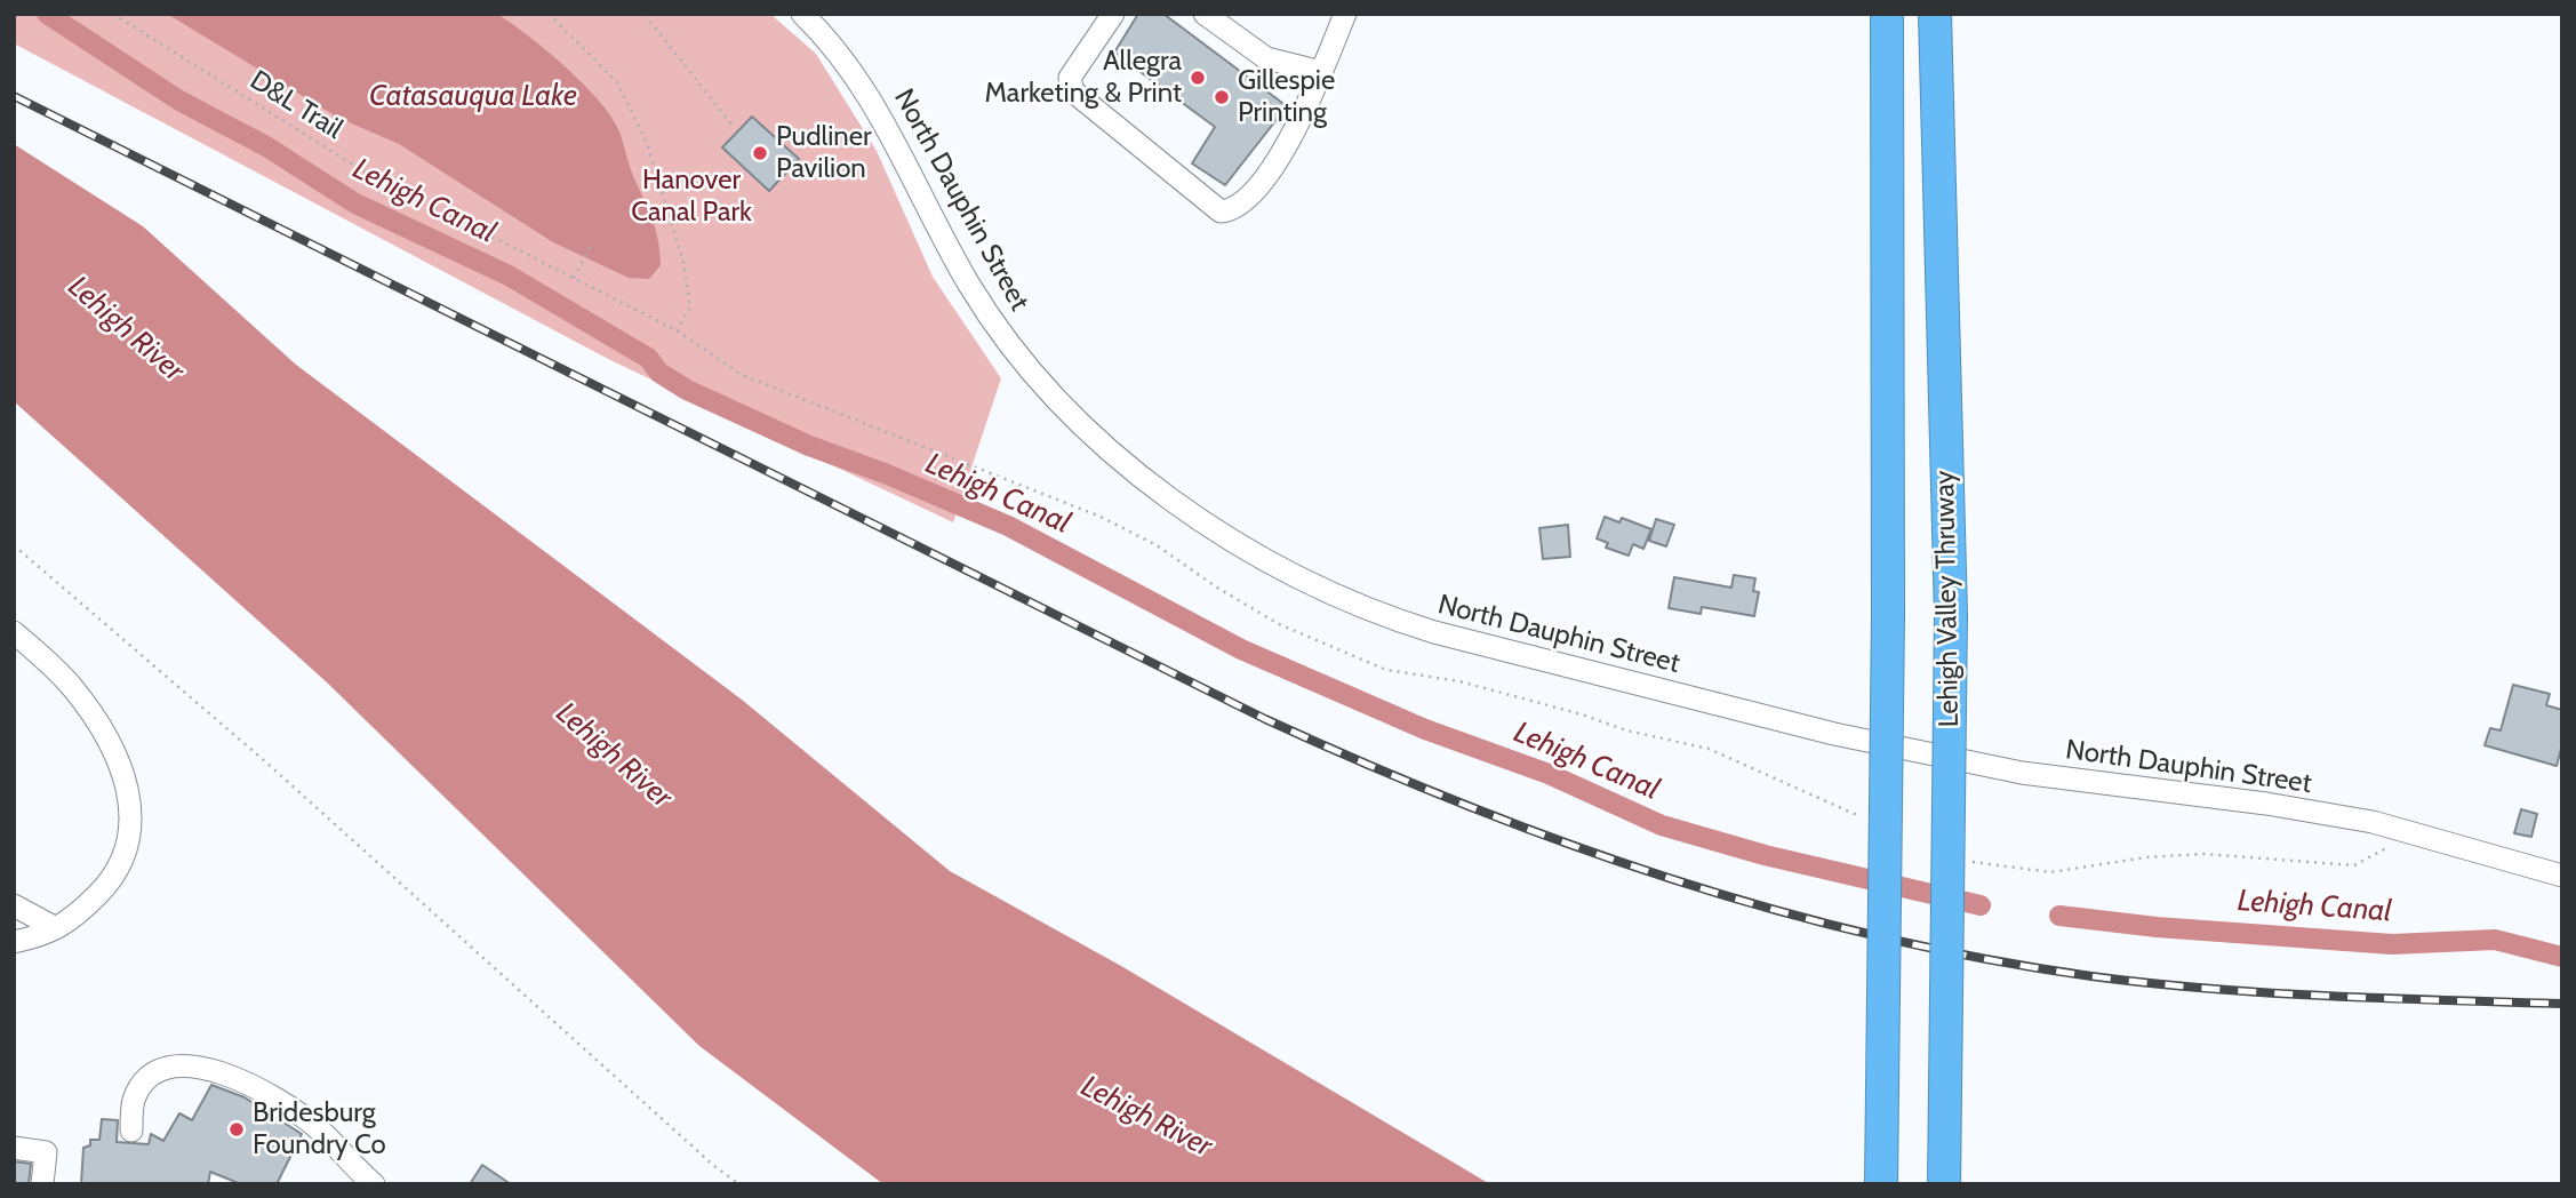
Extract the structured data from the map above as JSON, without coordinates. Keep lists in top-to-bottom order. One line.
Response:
{"streets":{"highway":["Lehigh Valley Thruway"],"street":["North Dauphin Street"],"path":["D&L Trail"]},"water":["Catasauqua Lake","Lehigh Canal","Lehigh River"],"parks":["Hanover Canal Park"],"places":["Allegra Marketing & Print","Gillespie Printing","Pudliner Pavilion","Bridesburg Foundry Co"]}
